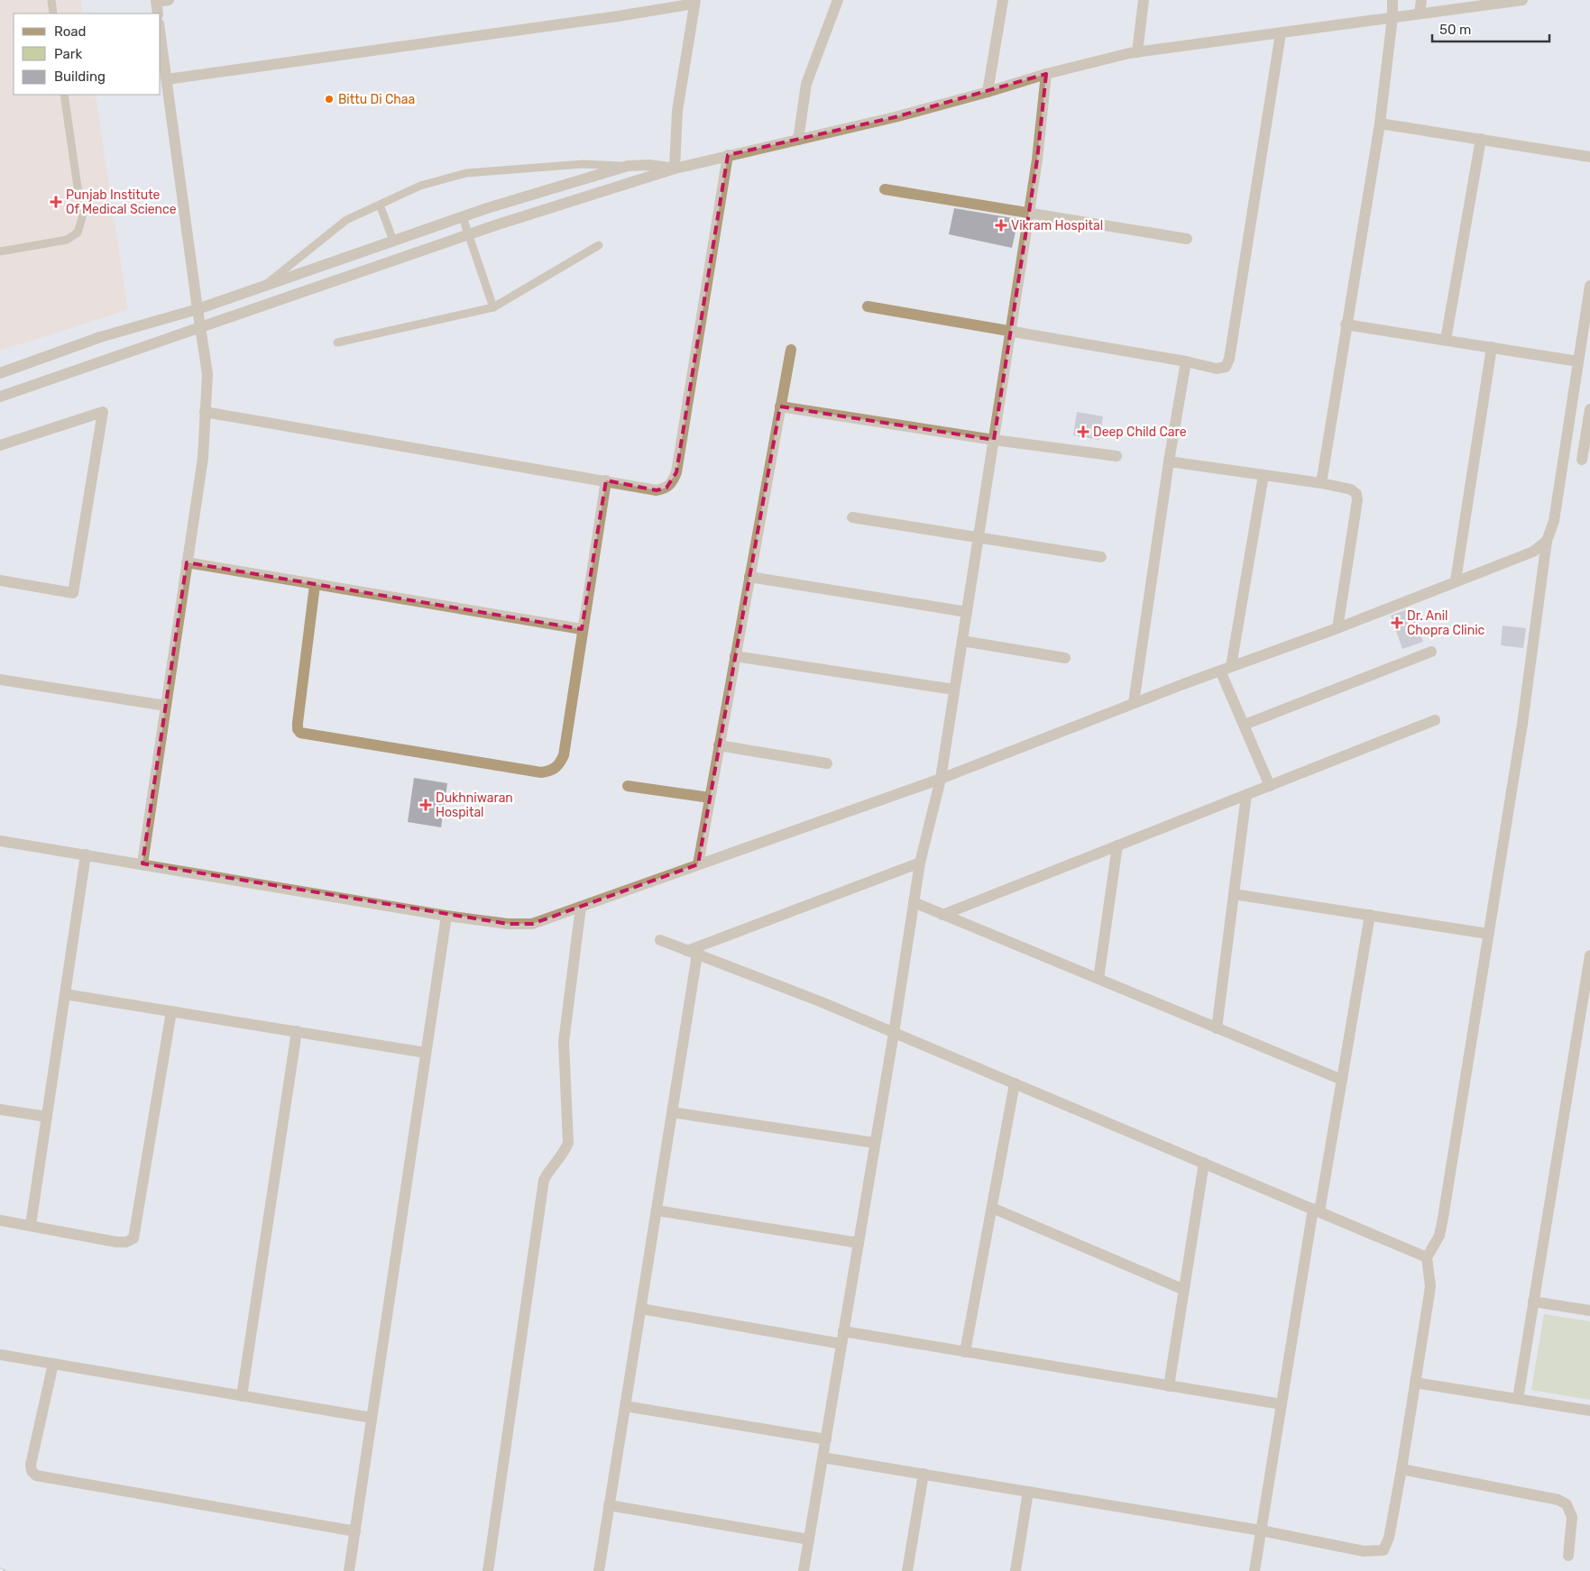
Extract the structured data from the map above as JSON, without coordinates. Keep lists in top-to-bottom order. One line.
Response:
{"places":{"other":["Bittu Di Chaa"],"health":["Punjab Institute Of Medical Science","Vikram Hospital","Deep Child Care","Dr. Anil Chopra Clinic","Dukhniwaran Hospital"]},"legend":["Road","Park","Building"],"scale_bar":"50 m"}
